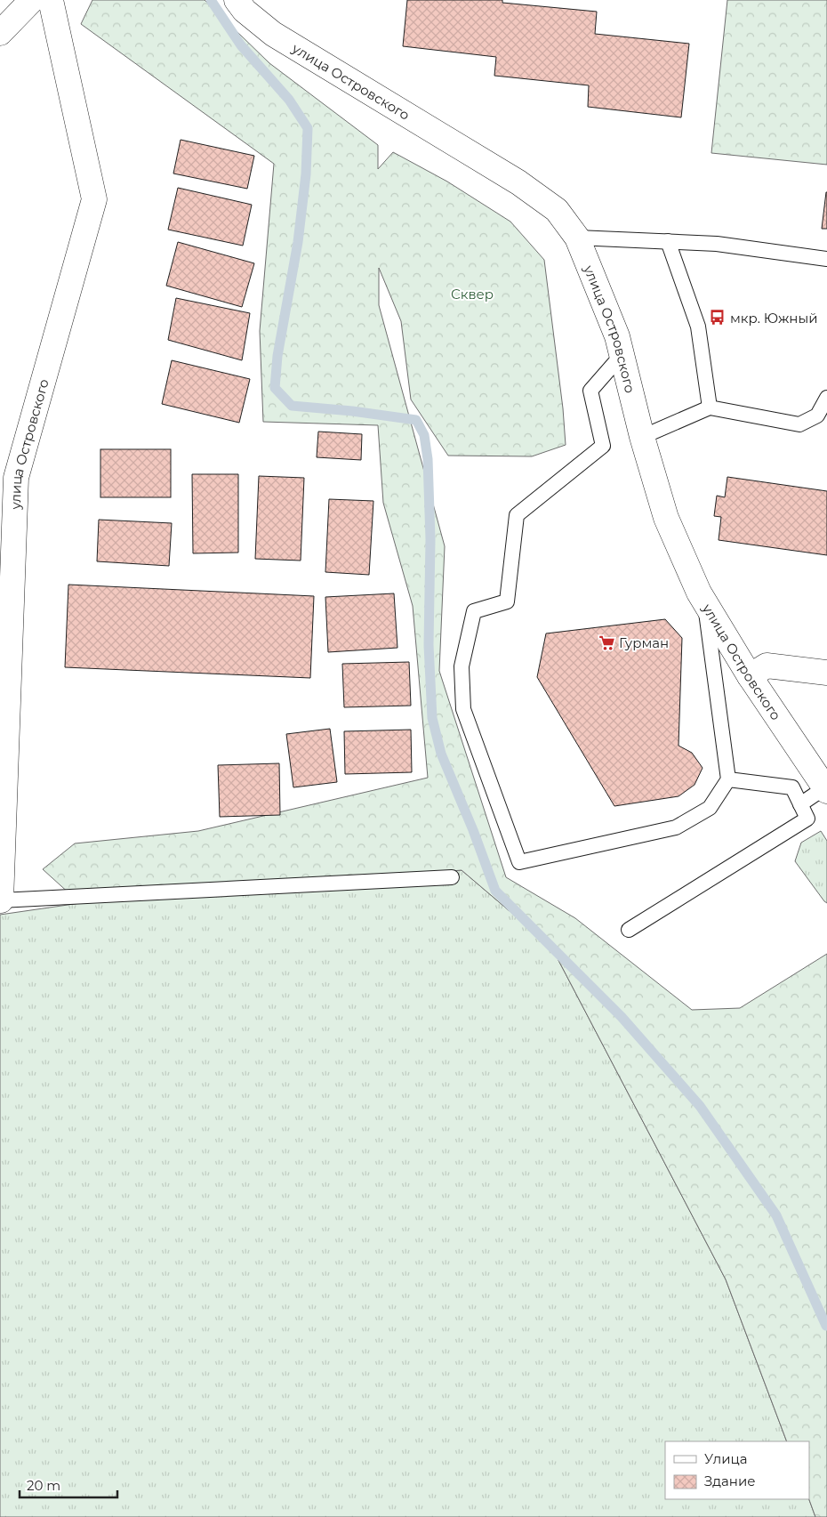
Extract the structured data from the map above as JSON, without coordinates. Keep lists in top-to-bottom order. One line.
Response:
{"streets":{"street":["улица Островского"]},"parks":["Сквер"],"places":{"bus stop":["мкр. Южный"],"supermarket":["Гурман"]},"legend":["Улица","Здание"],"scale_bar":"20 m"}
